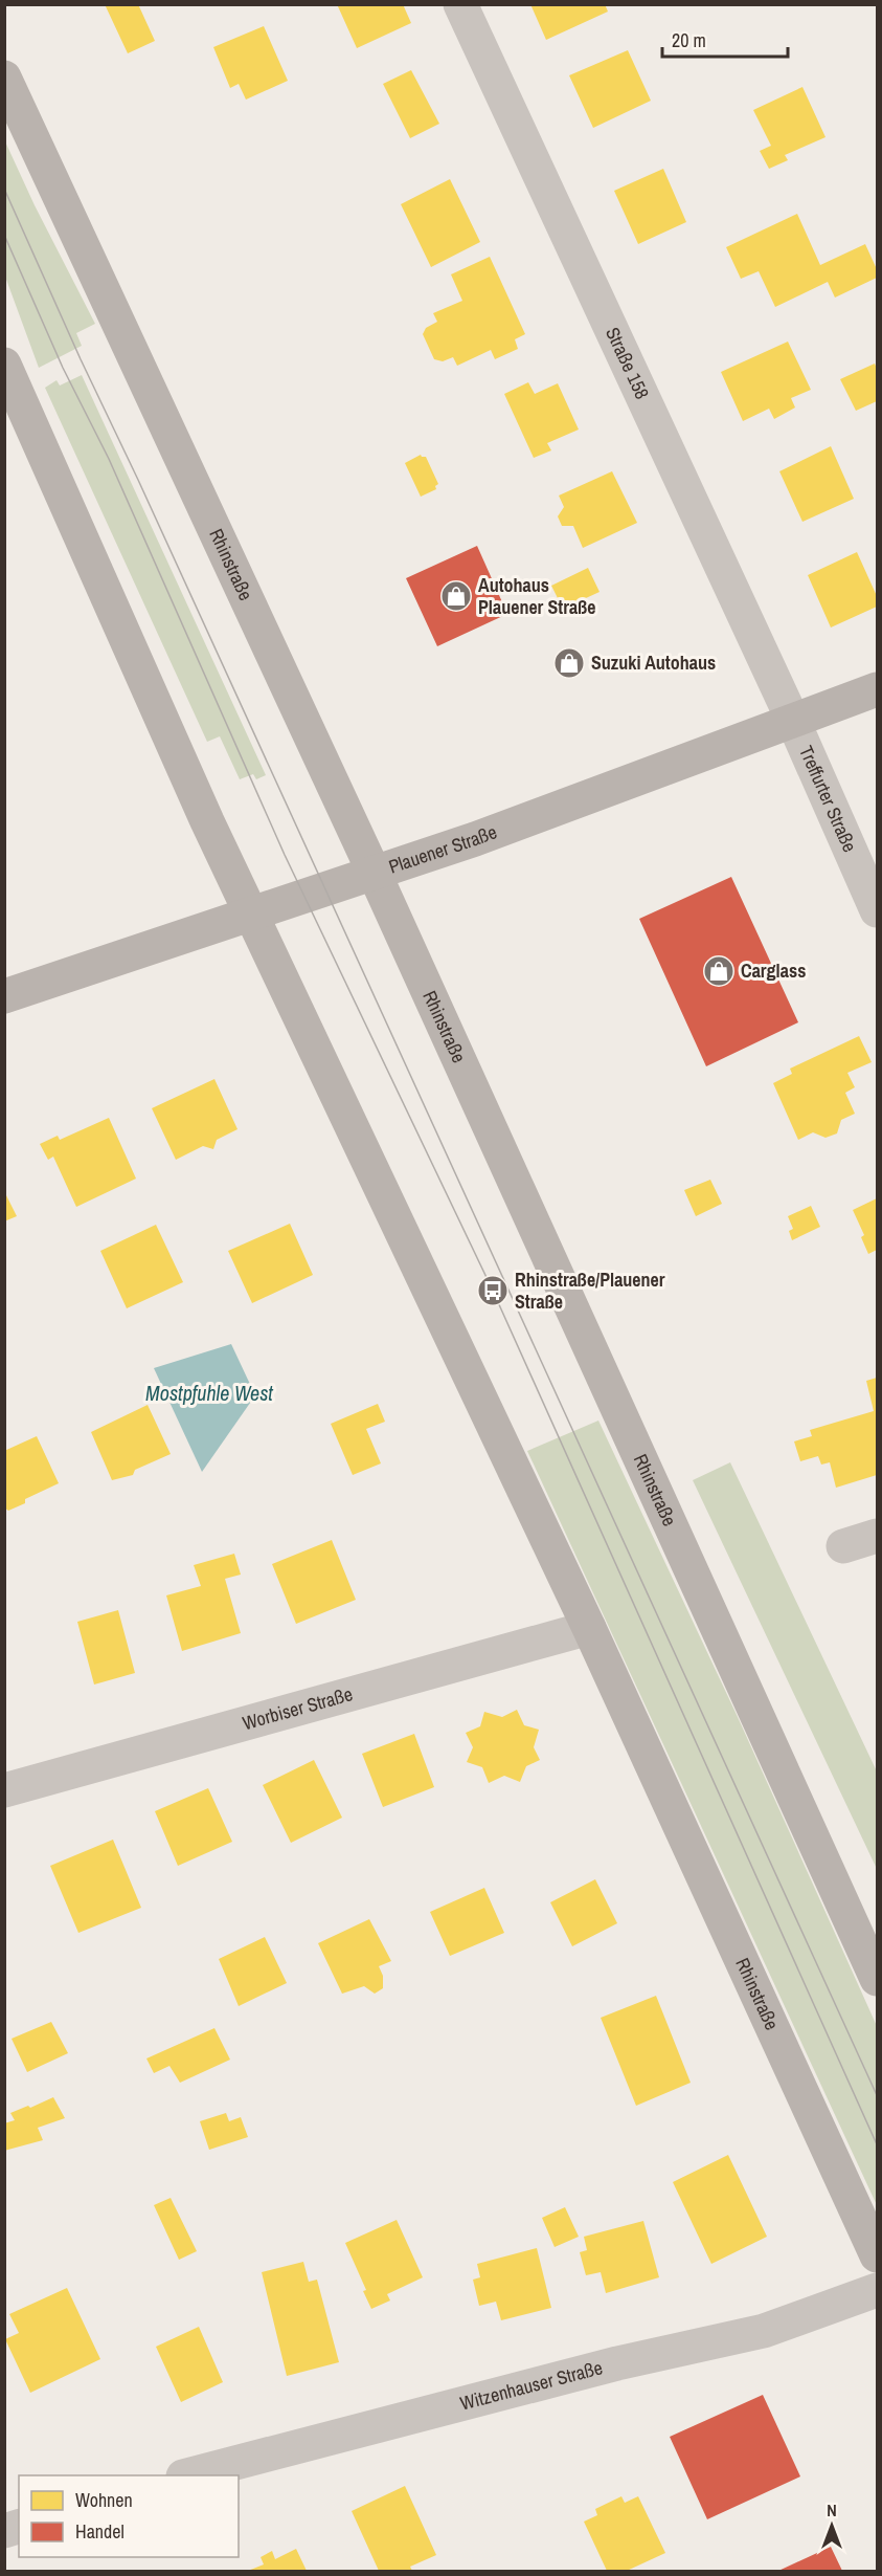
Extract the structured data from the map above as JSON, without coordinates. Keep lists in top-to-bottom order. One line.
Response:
{"streets":{"main road":["Rhinstraße","Plauener Straße"],"street":["Straße 158","Treffurter Straße","Worbiser Straße","Witzenhauser Straße"]},"crossings":[["Straße 158","Treffurter Straße"],["Straße 158","Plauener Straße"],["Rhinstraße","Plauener Straße"],["Rhinstraße","Worbiser Straße"],["Treffurter Straße","Plauener Straße"]],"water":["Mostpfuhle West"],"places":{"shop":["Autohaus Plauener Straße","Suzuki Autohaus","Carglass"],"bus stop":["Rhinstraße/Plauener Straße"]},"legend":["Wohnen","Handel"],"scale_bar":"20 m","north":"top"}
